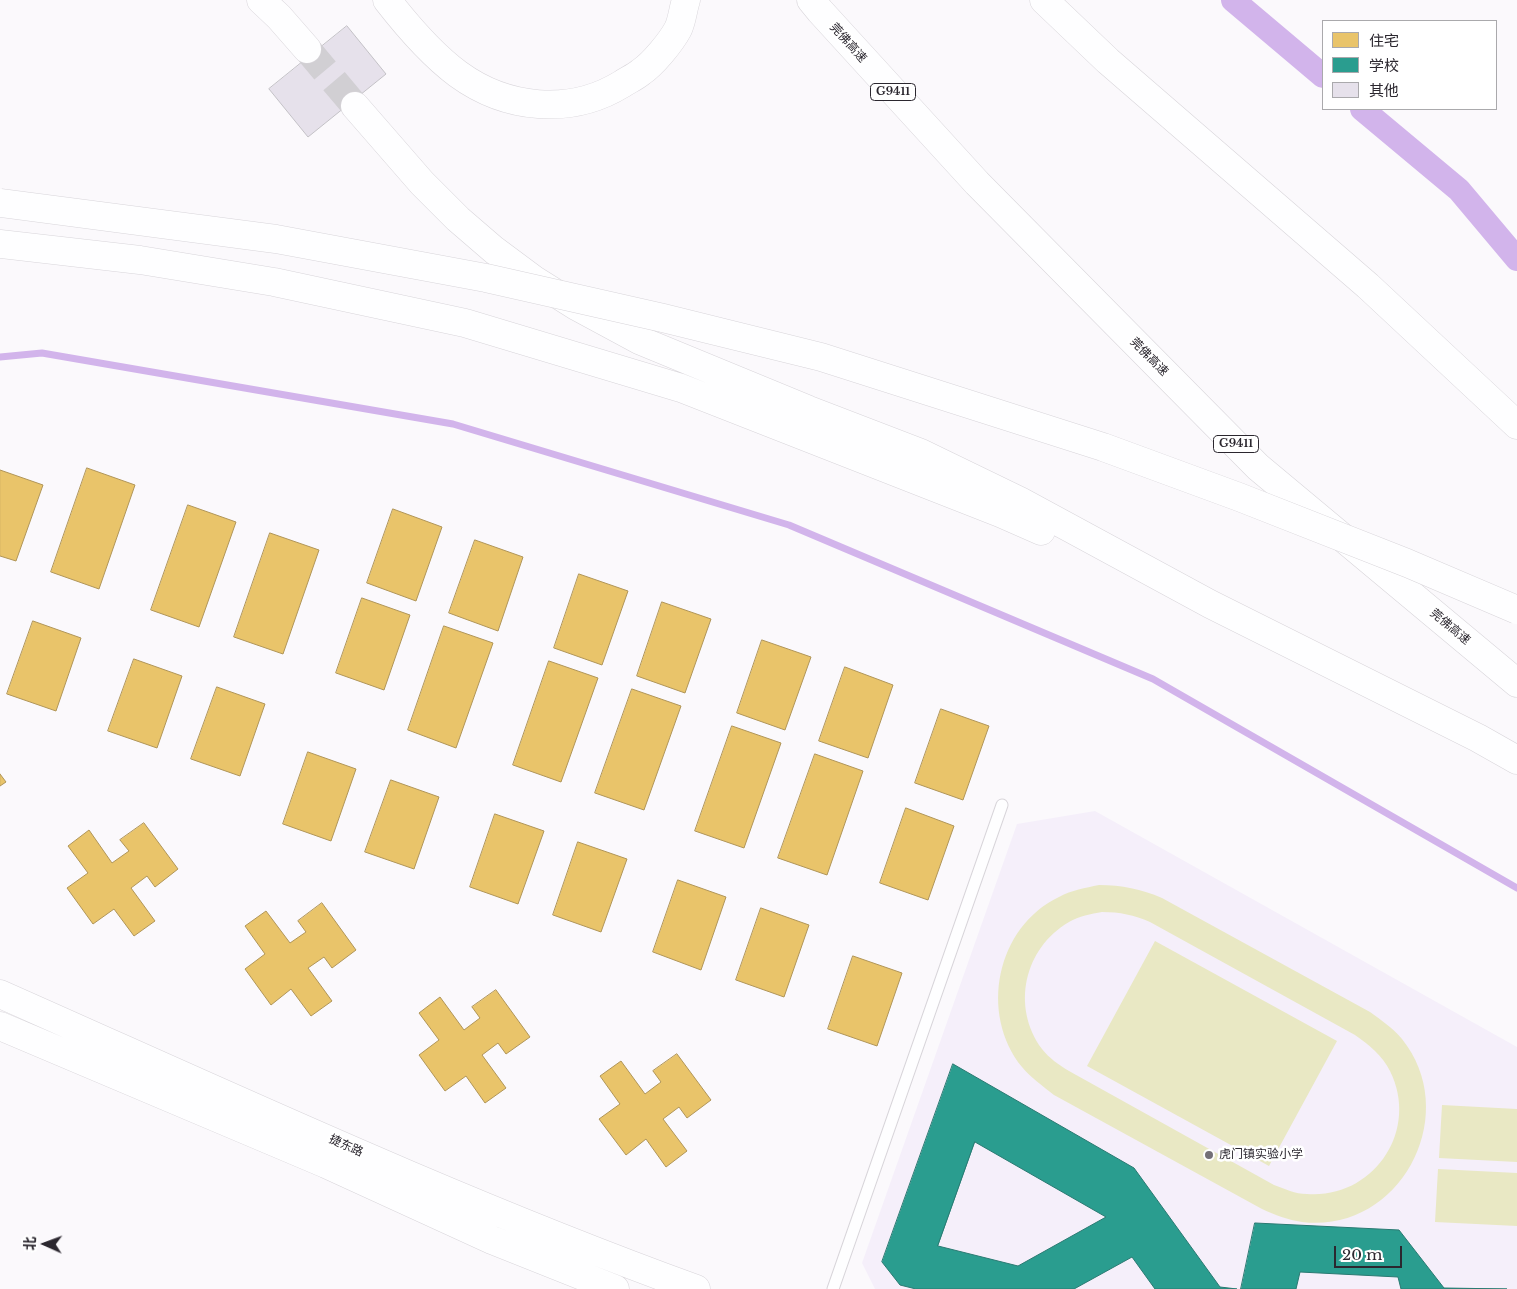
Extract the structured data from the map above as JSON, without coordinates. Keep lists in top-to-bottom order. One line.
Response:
{"streets":{"main road":["莞佛高速","G9411","捷东路"]},"places":["虎门镇实验小学"],"legend":["住宅","学校","其他"],"scale_bar":"20 m","north":"left"}
